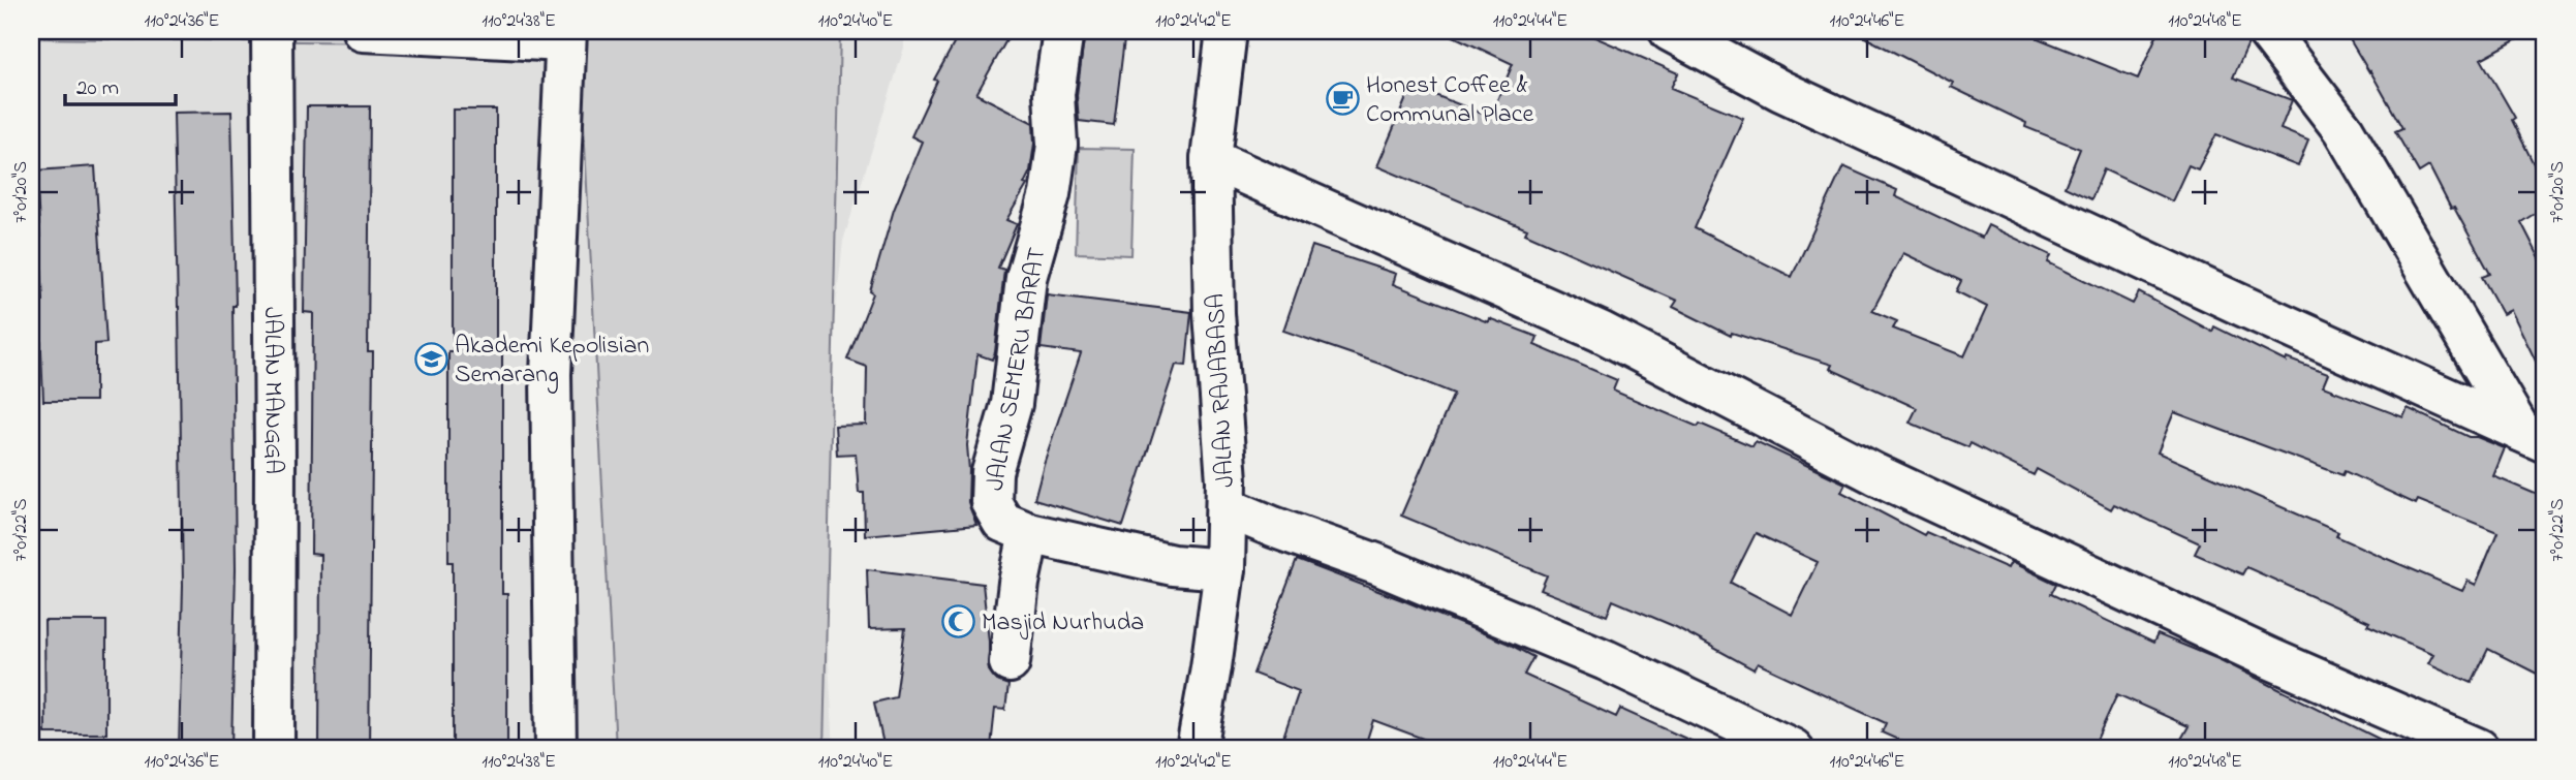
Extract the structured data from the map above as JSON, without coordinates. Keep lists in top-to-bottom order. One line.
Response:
{"streets":{"street":["JALAN SEMERU BARAT","JALAN MANGGA","JALAN RAJABASA"]},"crossings":[["JALAN SEMERU BARAT","JALAN RAJABASA"]],"places":{"cafe":["Honest Coffee & Communal Place"],"school or university":["Akademi Kepolisian Semarang"],"mosque":["Masjid Nurhuda"]},"scale_bar":"20 m","coordinates":["110°24'36\"E","110°24'38\"E","110°24'40\"E","110°24'42\"E","110°24'44\"E","110°24'46\"E","110°24'48\"E","7°01'20\"S","7°01'22\"S"]}
